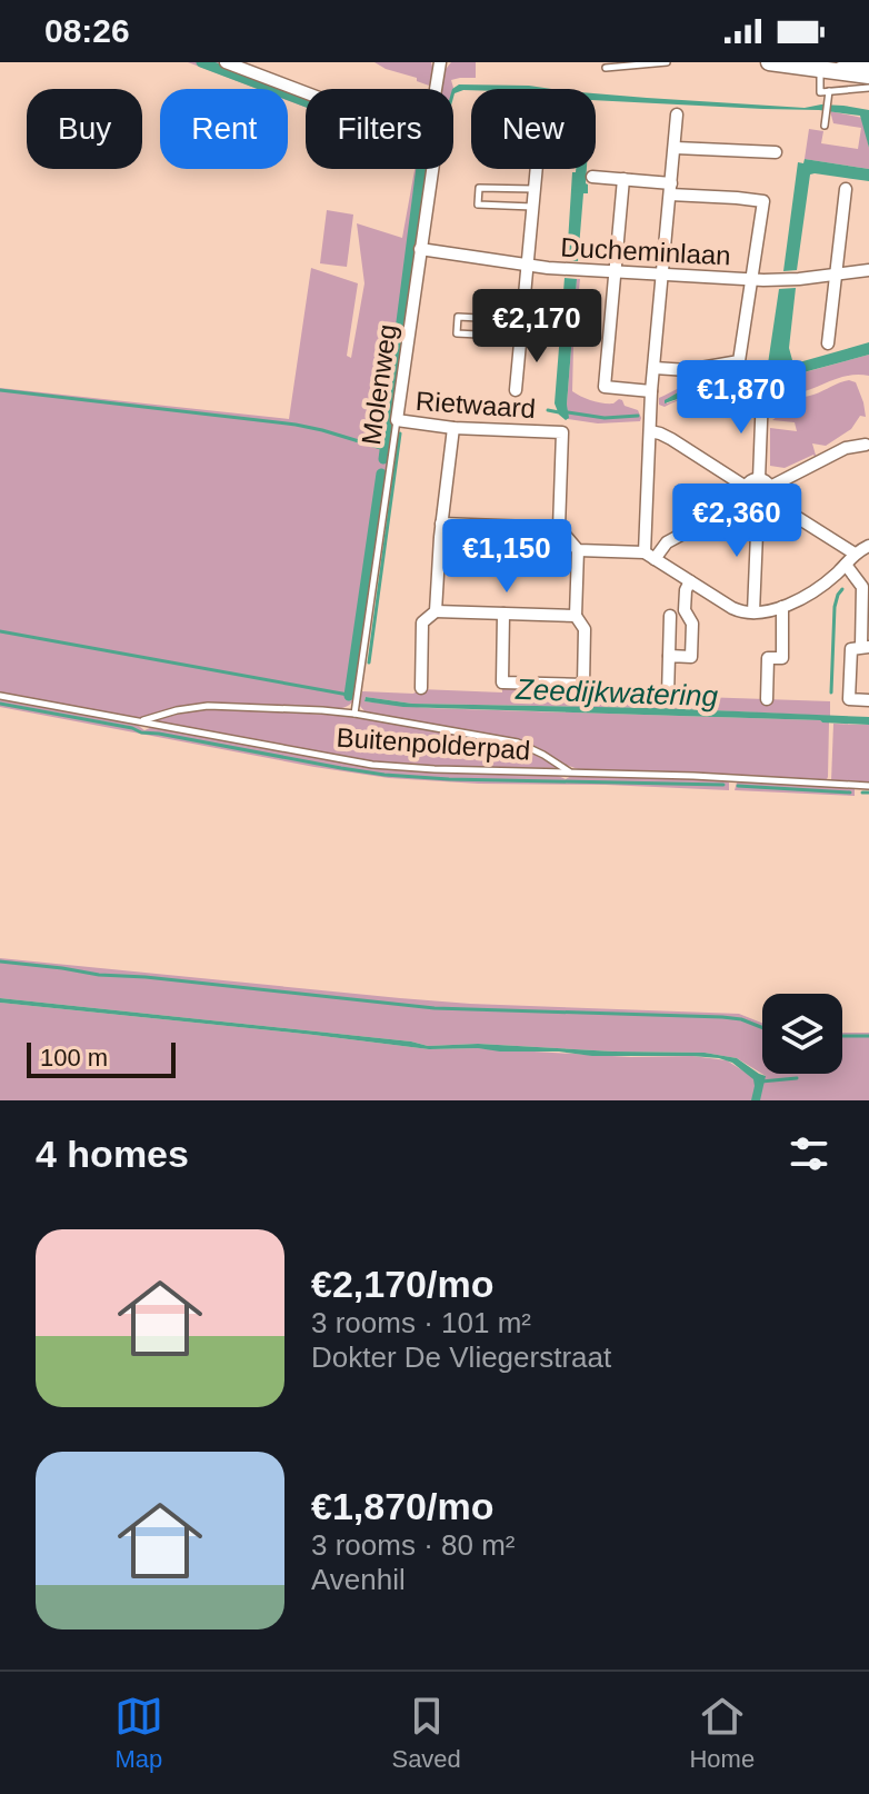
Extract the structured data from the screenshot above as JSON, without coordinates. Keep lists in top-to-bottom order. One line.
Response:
{"streets":{"street":["Ducheminlaan","Molenweg","Rietwaard"],"lane":["Buitenpolderpad"]},"crossings":[["Ducheminlaan","Molenweg"],["Molenweg","Rietwaard"]],"water":["Zeedijkwatering"],"scale_bar":"100 m","page":{"status":"08:26","chip":["Buy","Rent","Filters","New"],"price":["€2,170","€1,870","€2,360","€1,150"],"scale":"100 m","heading":"4 homes","list":[{"name":"€2,170/mo","note":"3 rooms · 101 m² · Dokter De Vliegerstraat"},{"name":"€1,870/mo","note":"3 rooms · 80 m² · Avenhil"}],"tabs":["Map","Saved","Home"]}}
